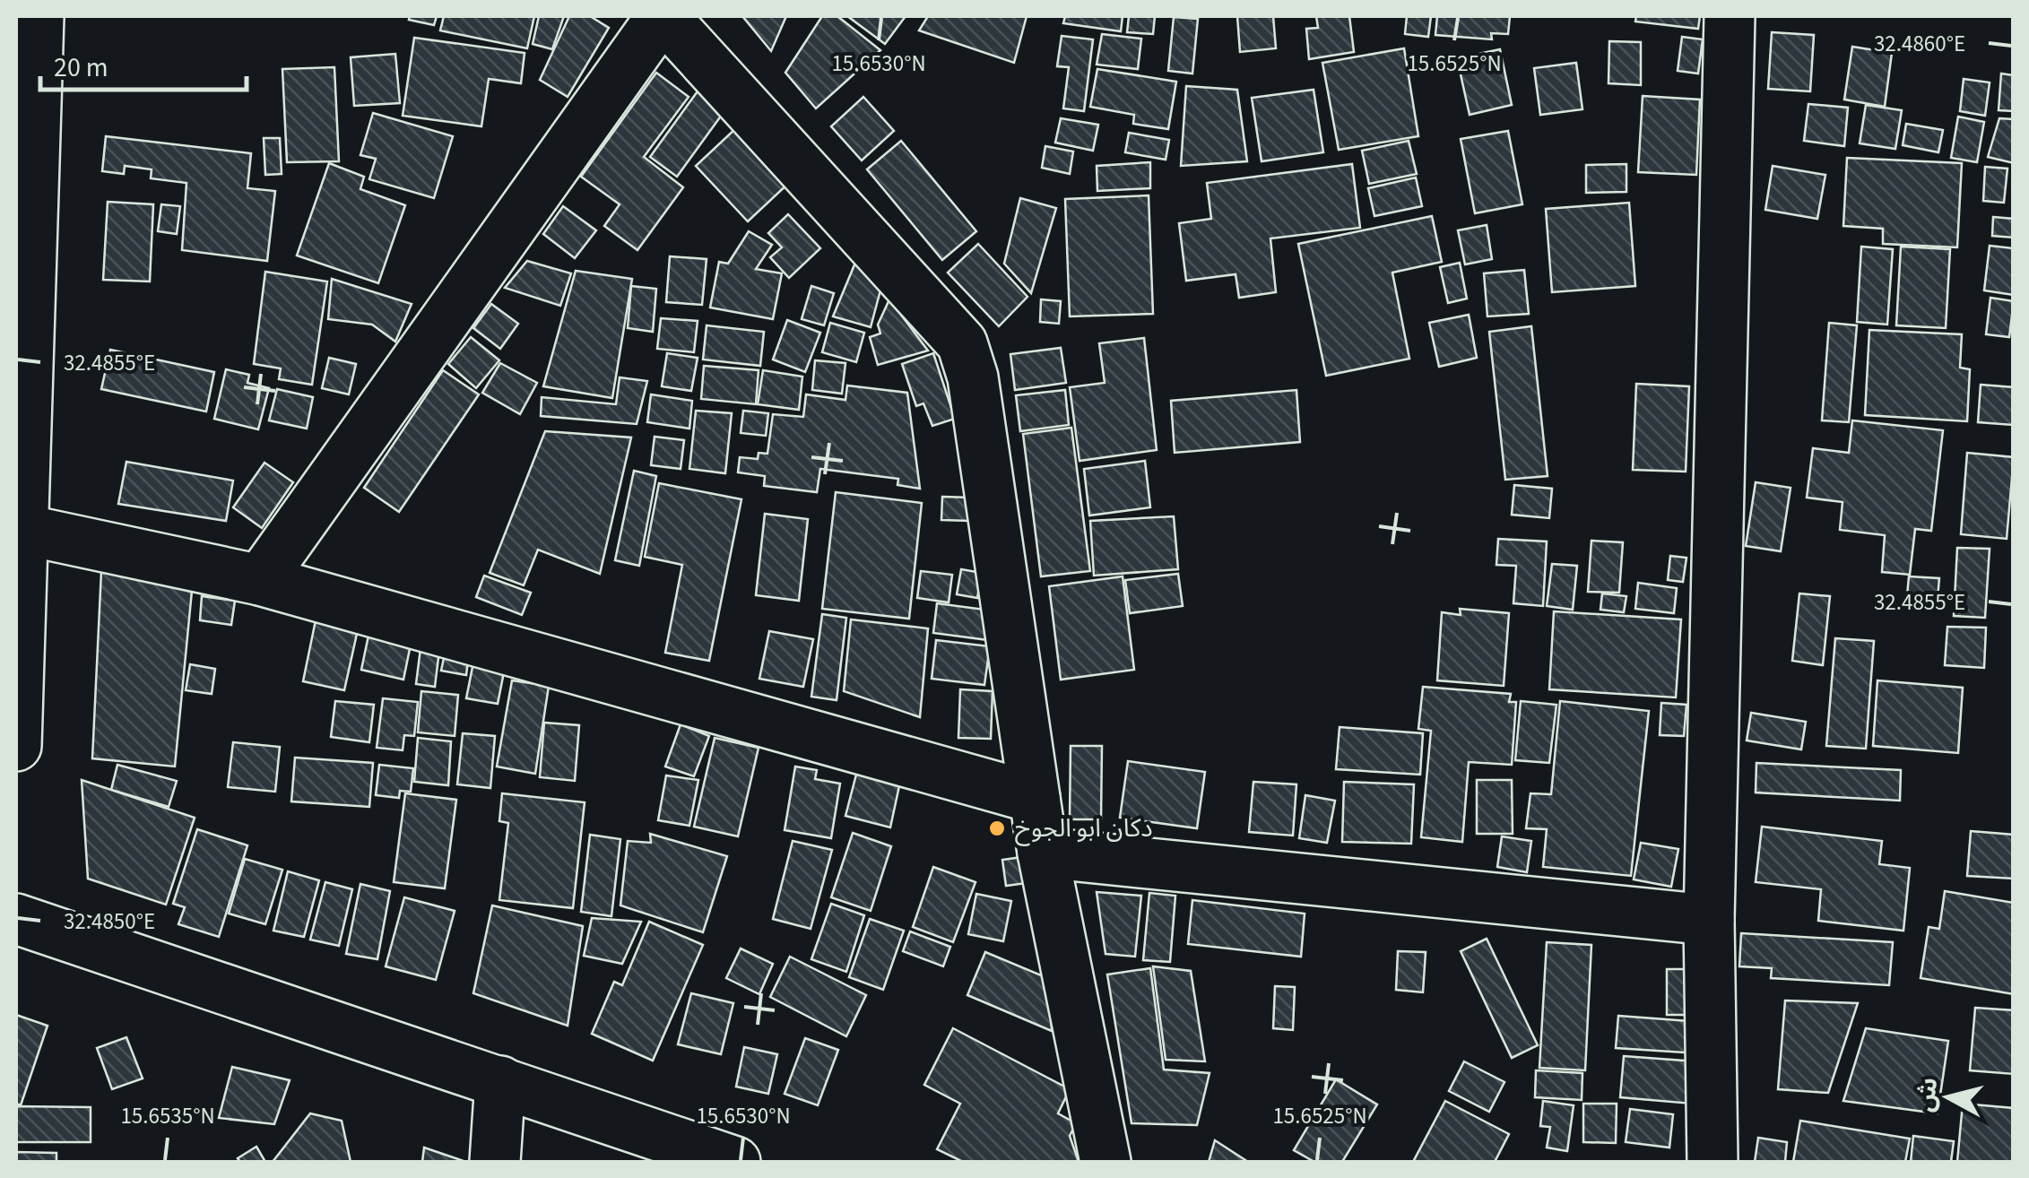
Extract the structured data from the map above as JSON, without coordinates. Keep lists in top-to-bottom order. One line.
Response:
{"places":["دكان ابو الجوخ"],"scale_bar":"20 m","north":"left","coordinates":["32.4860°E","15.6530°N","15.6525°N","32.4855°E","32.4850°E","15.6535°N"]}
